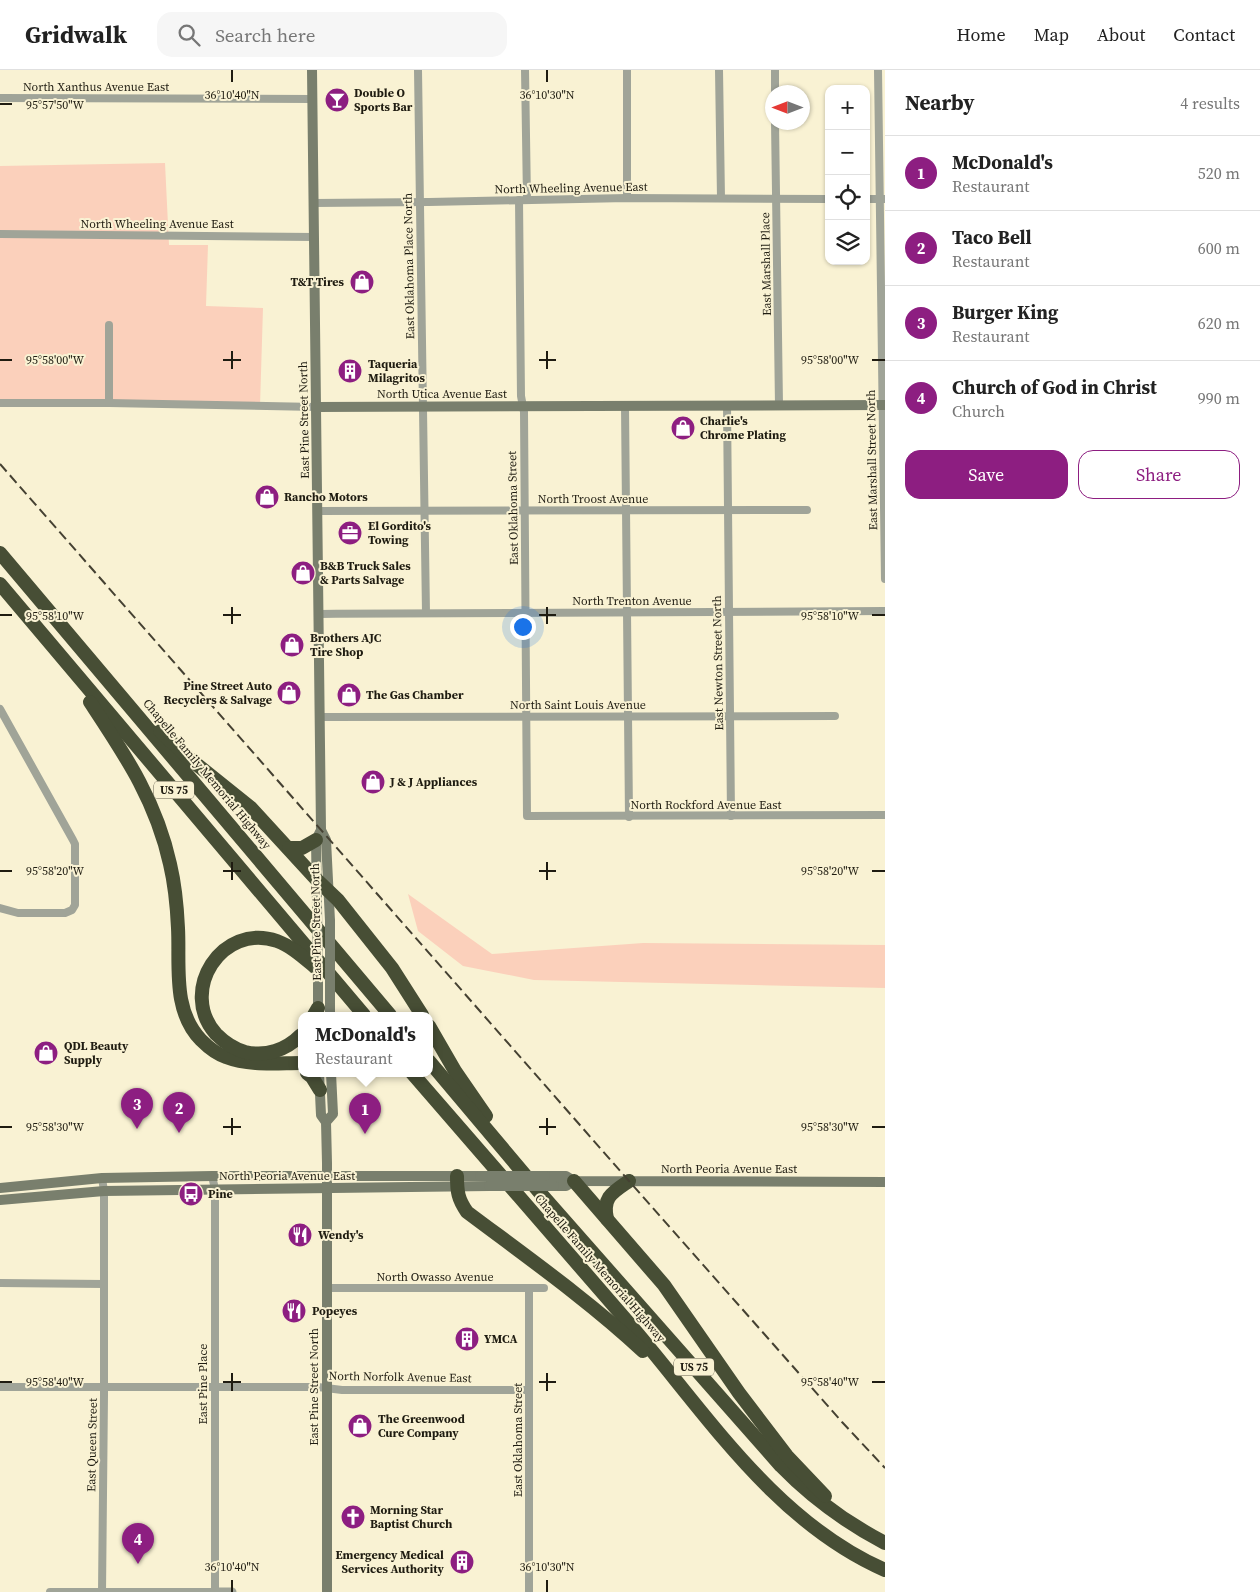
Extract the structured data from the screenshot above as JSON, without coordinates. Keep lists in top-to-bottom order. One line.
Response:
{"streets":{"highway":["Chapelle Family Memorial Highway","US 75"],"main road":["North Utica Avenue East","East Pine Street North","North Peoria Avenue East"],"street":["North Xanthus Avenue East","North Wheeling Avenue East","East Marshall Place","East Oklahoma Place North","East Marshall Street North","North Troost Avenue","East Oklahoma Street","North Trenton Avenue","East Newton Street North","North Saint Louis Avenue","North Rockford Avenue East","North Owasso Avenue","North Norfolk Avenue East","East Pine Place","East Queen Street"]},"crossings":[["North Xanthus Avenue East","East Pine Street North"],["North Wheeling Avenue East","East Marshall Place"],["North Wheeling Avenue East","East Oklahoma Place North"],["North Wheeling Avenue East","East Pine Street North"],["North Wheeling Avenue East","East Oklahoma Street"],["East Marshall Place","North Utica Avenue East"],["East Oklahoma Place North","North Utica Avenue East"],["East Oklahoma Place North","North Troost Avenue"],["East Oklahoma Place North","North Trenton Avenue"],["North Utica Avenue East","East Pine Street North"],["North Utica Avenue East","East Marshall Street North"],["North Utica Avenue East","East Oklahoma Street"],["North Utica Avenue East","East Newton Street North"],["East Pine Street North","North Troost Avenue"],["East Pine Street North","North Trenton Avenue"],["East Pine Street North","North Saint Louis Avenue"],["East Pine Street North","North Peoria Avenue East"],["East Pine Street North","North Owasso Avenue"],["East Pine Street North","North Norfolk Avenue East"],["North Troost Avenue","East Oklahoma Street"],["North Troost Avenue","East Newton Street North"],["East Oklahoma Street","North Trenton Avenue"],["East Oklahoma Street","North Saint Louis Avenue"],["East Oklahoma Street","North Rockford Avenue East"],["East Oklahoma Street","North Owasso Avenue"],["East Oklahoma Street","North Norfolk Avenue East"],["North Trenton Avenue","East Newton Street North"],["East Newton Street North","North Saint Louis Avenue"],["East Newton Street North","North Rockford Avenue East"],["North Peoria Avenue East","East Pine Place"],["North Peoria Avenue East","East Queen Street"],["North Norfolk Avenue East","East Pine Place"],["North Norfolk Avenue East","East Queen Street"]],"places":{"bar":["Double O Sports Bar"],"shop":["T&T Tires","Charlie's Chrome Plating","Rancho Motors","B&B Truck Sales & Parts Salvage","Brothers AJC Tire Shop","Pine Street Auto Recyclers & Salvage","The Gas Chamber","J & J Appliances","QDL Beauty Supply","The Greenwood Cure Company"],"building":["Taqueria Milagritos","YMCA","Emergency Medical Services Authority"],"office":["El Gordito's Towing"],"bus stop":["Pine"],"restaurant":["Wendy's","Popeyes"],"church":["Morning Star Baptist Church"]},"north":"left","page":{"header":"Gridwalk","search":"Search here","nav":["Home","Map","About","Contact"],"heading":["Nearby","4 results"],"map_buttons":["+","−"],"list":[{"mark":"1","name":"McDonald's","note":"Restaurant","value":"520 m"},{"mark":"2","name":"Taco Bell","note":"Restaurant","value":"600 m"},{"mark":"3","name":"Burger King","note":"Restaurant","value":"620 m"},{"mark":"4","name":"Church of God in Christ","note":"Church","value":"990 m"}],"buttons":["Save","Share"],"popup":["McDonald's","Restaurant"],"pins":["3","2","1","4"]},"coordinates":["36°10'40\"N","36°10'30\"N","95°57'50\"W","95°58'00\"W","95°58'10\"W","95°58'20\"W","95°58'30\"W","95°58'40\"W"]}
